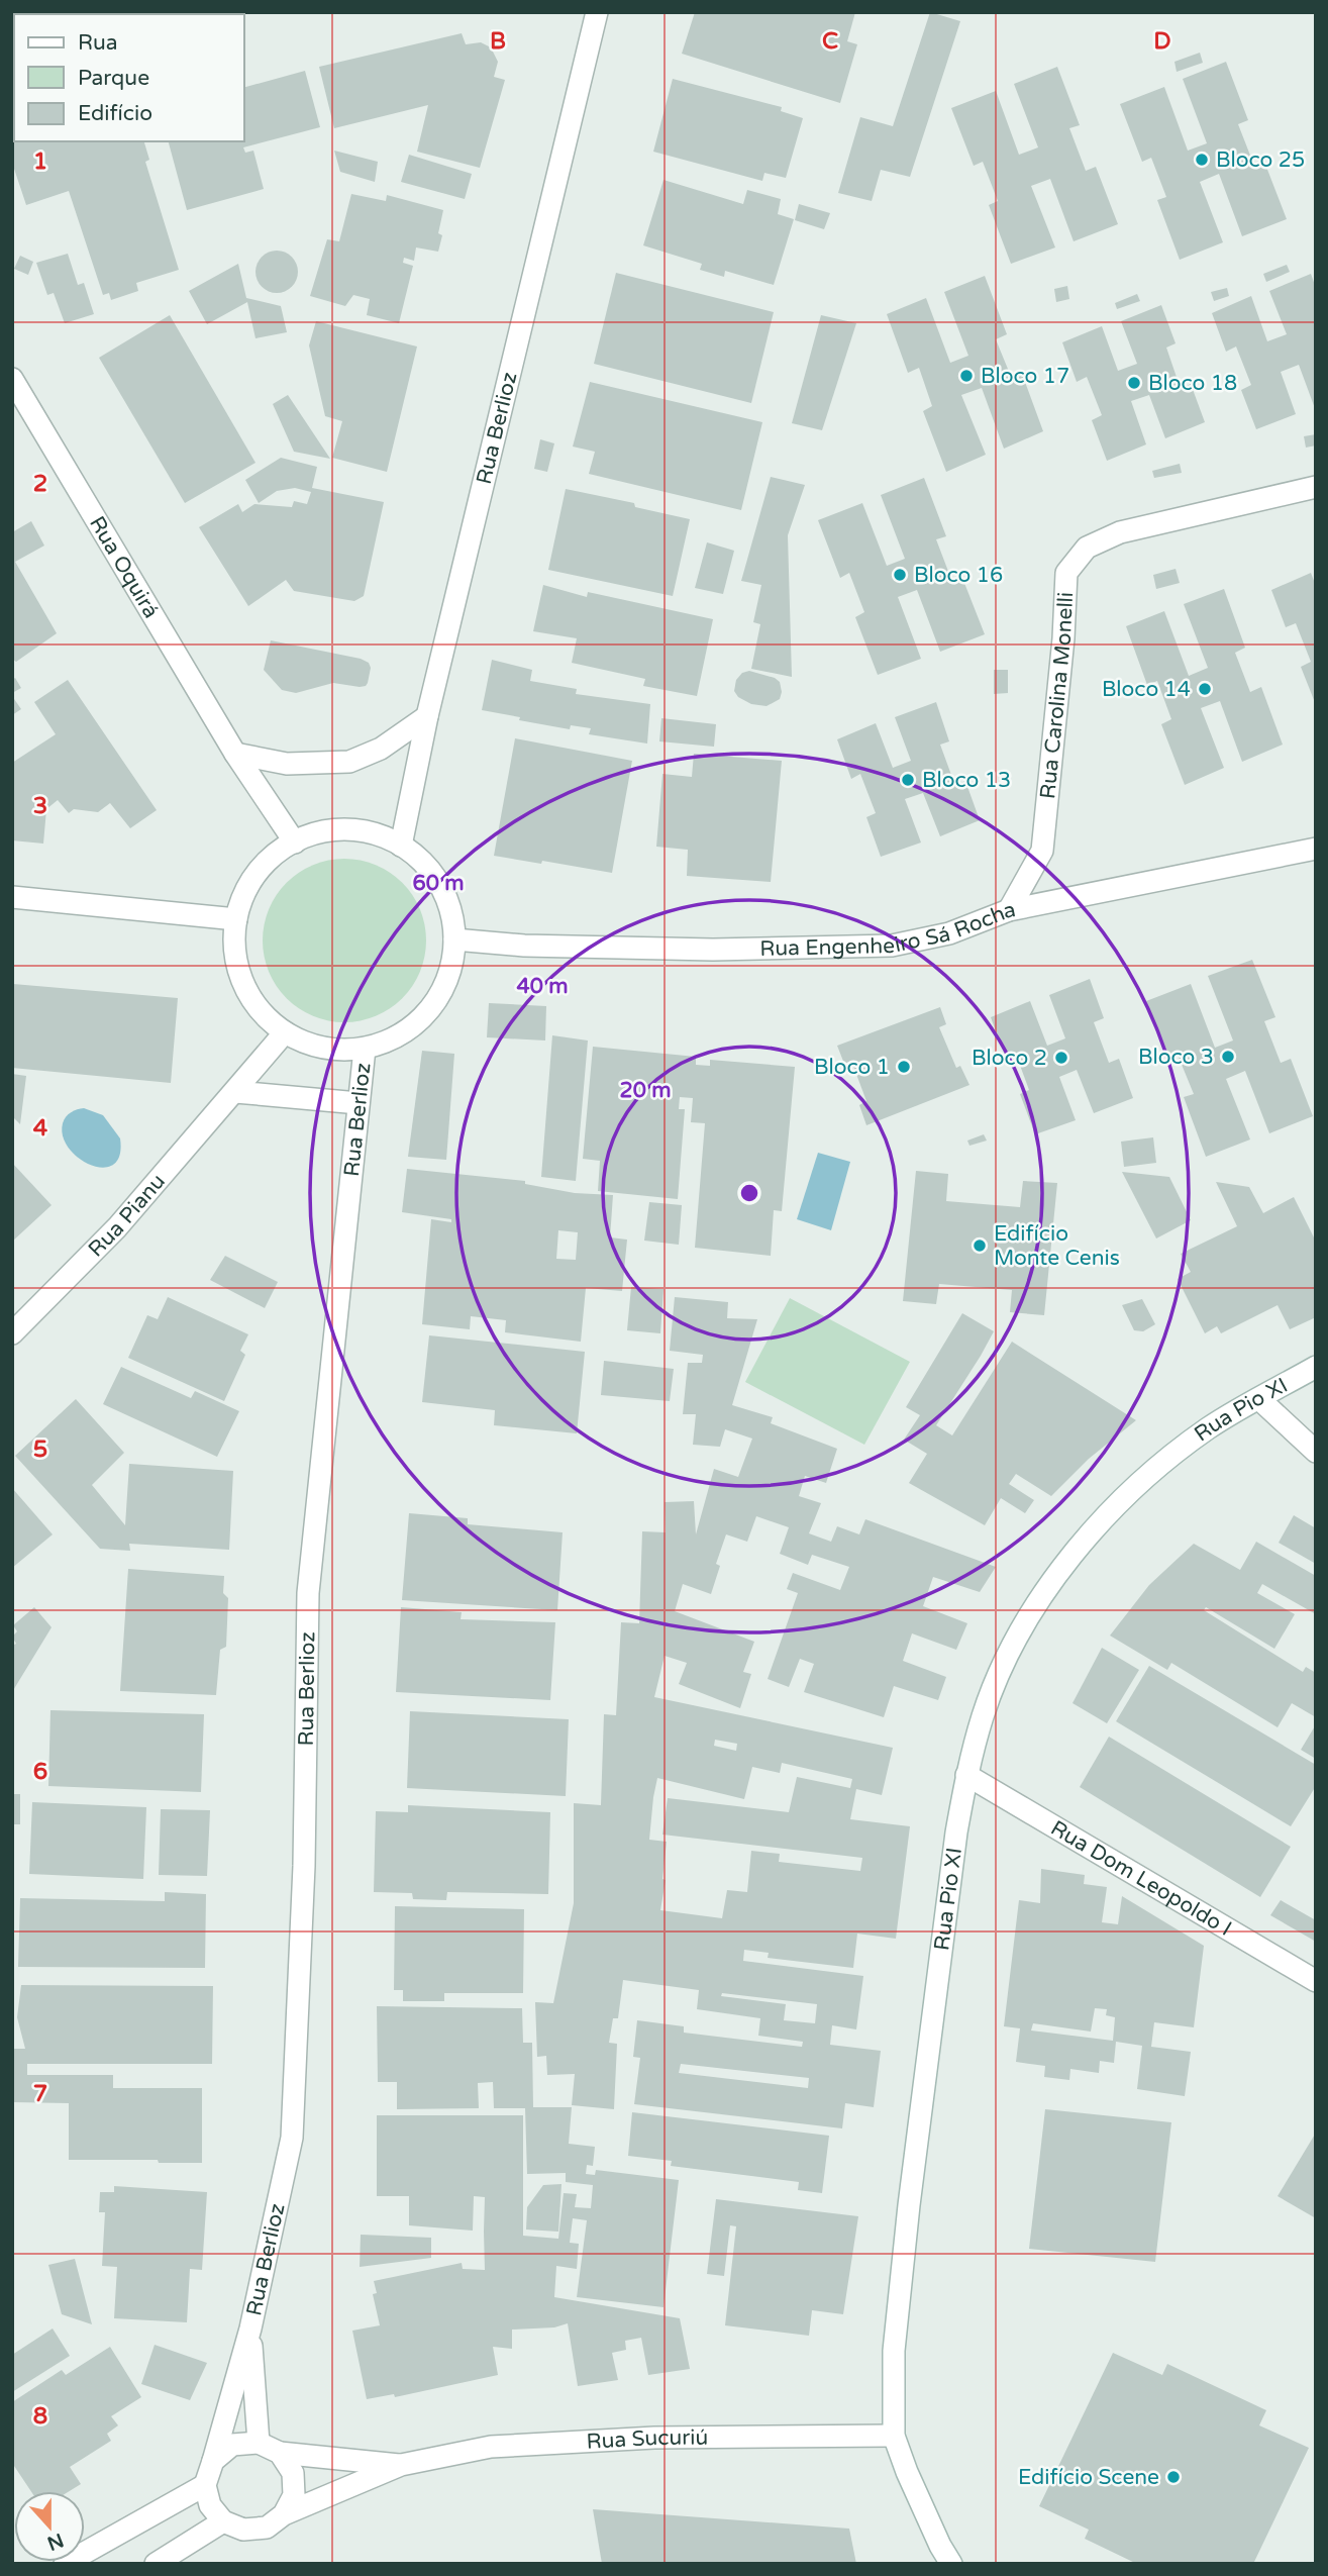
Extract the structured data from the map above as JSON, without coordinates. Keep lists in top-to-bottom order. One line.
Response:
{"streets":{"street":["Rua Berlioz","Rua Oquirá","Rua Carolina Monelli","Rua Engenheiro Sá Rocha","Rua Pianu","Rua Pio XI","Rua Dom Leopoldo I","Rua Sucuriú"]},"crossings":[["Rua Berlioz","Rua Oquirá"],["Rua Berlioz","Rua Engenheiro Sá Rocha"],["Rua Berlioz","Rua Pianu"],["Rua Berlioz","Rua Sucuriú"],["Rua Oquirá","Rua Engenheiro Sá Rocha"],["Rua Oquirá","Rua Pianu"],["Rua Carolina Monelli","Rua Engenheiro Sá Rocha"],["Rua Engenheiro Sá Rocha","Rua Pianu"],["Rua Pio XI","Rua Dom Leopoldo I"],["Rua Pio XI","Rua Sucuriú"]],"places":["Bloco 25","Bloco 17","Bloco 18","Bloco 16","Bloco 14","Bloco 13","Bloco 3","Bloco 2","Bloco 1","Edifício Monte Cenis","Edifício Scene"],"legend":["Rua","Parque","Edifício"],"north":"bottom","grid":{"columns":["B","C","D"],"rows":["1","2","3","4","5","6","7","8"]},"rings":["60 m","40 m","20 m"]}
